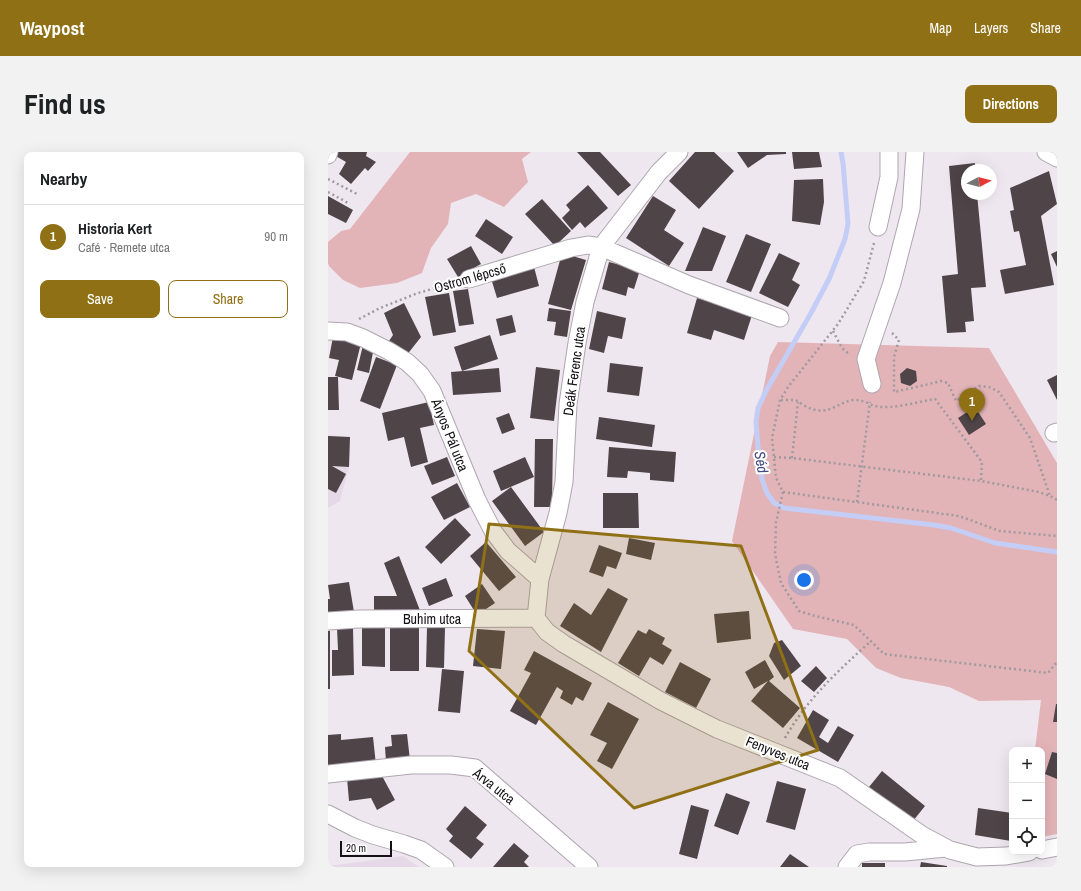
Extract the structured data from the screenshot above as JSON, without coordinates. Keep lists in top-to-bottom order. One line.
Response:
{"streets":{"street":["Ostrom lépcső","Deák Ferenc utca","Ányos Pál utca","Buhim utca","Fenyves utca","Árva utca"]},"crossings":[["Ostrom lépcső","Deák Ferenc utca"],["Ostrom lépcső","Ányos Pál utca"],["Deák Ferenc utca","Ányos Pál utca"],["Deák Ferenc utca","Buhim utca"],["Deák Ferenc utca","Fenyves utca"],["Buhim utca","Fenyves utca"]],"water":["Séd"],"scale_bar":"20 m","north":"right","page":{"header":"Waypost","nav":["Map","Layers","Share"],"title":"Find us","buttons":["Directions",["Save","Share"]],"heading":"Nearby","list":[{"mark":"1","name":"Historia Kert","note":"Café · Remete utca","value":"90 m"}],"pins":"1","map_buttons":["+","−"],"scale":"20 m"}}
